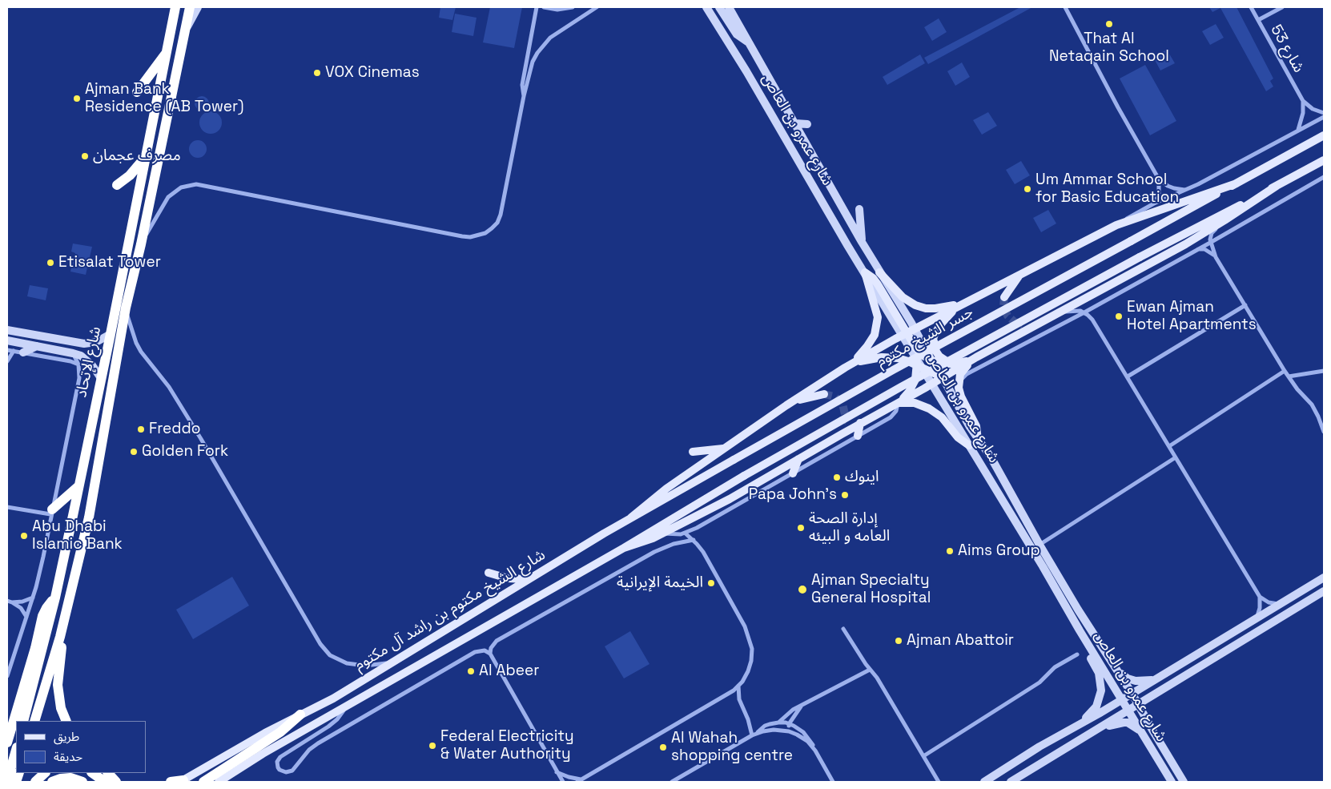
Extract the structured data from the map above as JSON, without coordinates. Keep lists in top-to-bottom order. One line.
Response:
{"streets":{"highway":["شارع الإتحاد"],"main road":["شارع عمرو بن العاص","جسر الشيخ مكتوم","شارع الشيخ مكتوم بن راشد آل مكتوم"],"street":["شارع 53"]},"crossings":[["جسر الشيخ مكتوم","شارع الشيخ مكتوم بن راشد آل مكتوم"]],"places":["That Al Netaqain School","VOX Cinemas","Ajman Bank Residence (AB Tower)","مصرف عجمان","Um Ammar School for Basic Education","Etisalat Tower","Ewan Ajman Hotel Apartments","Freddo","Golden Fork","اينوك","Papa John's","إدارة الصحة العامه و البيئه","Abu Dhabi Islamic Bank","Aims Group","الخيمة الإيرانية","Ajman Specialty General Hospital","Ajman Abattoir","Al Abeer","Federal Electricity & Water Authority","Al Wahah shopping centre"],"legend":["طريق","حديقة"]}
